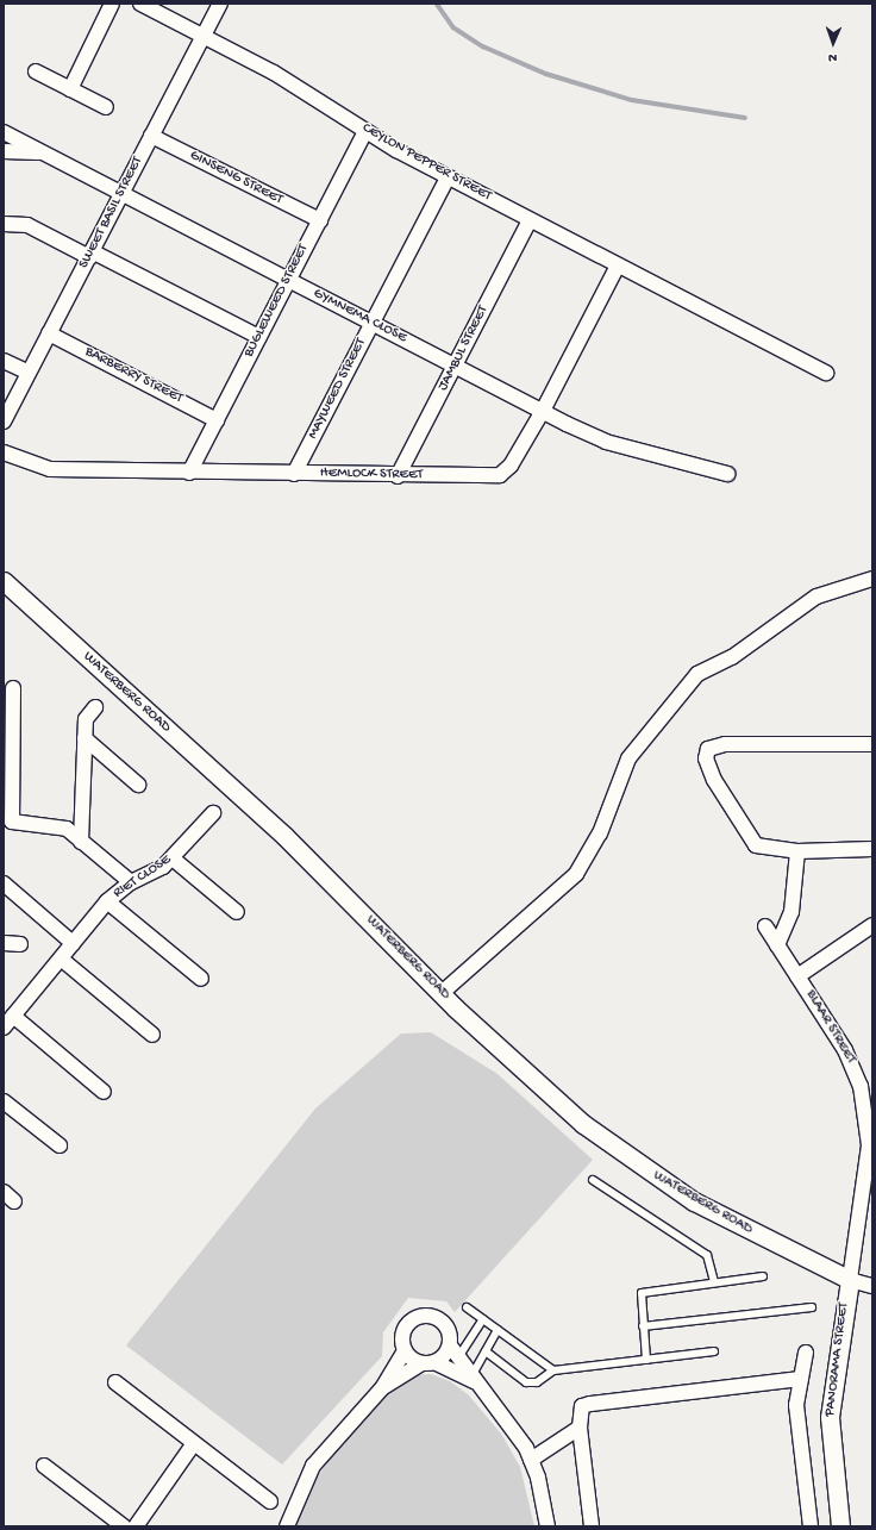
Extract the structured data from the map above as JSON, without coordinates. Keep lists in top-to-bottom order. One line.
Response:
{"streets":{"street":["CEYLON PEPPER STREET","GINSENG STREET","SWEET BASIL STREET","BUGLEWEED STREET","GYMNEMA CLOSE","JAMBUL STREET","BARBERRY STREET","MAYWEED STREET","HEMLOCK STREET","WATERBERG ROAD","RIET CLOSE","BLAAR STREET","PANORAMA STREET"]},"crossings":[["CEYLON PEPPER STREET","SWEET BASIL STREET"],["CEYLON PEPPER STREET","BUGLEWEED STREET"],["CEYLON PEPPER STREET","JAMBUL STREET"],["CEYLON PEPPER STREET","MAYWEED STREET"],["CEYLON PEPPER STREET","HEMLOCK STREET"],["GINSENG STREET","SWEET BASIL STREET"],["GINSENG STREET","BUGLEWEED STREET"],["SWEET BASIL STREET","GYMNEMA CLOSE"],["SWEET BASIL STREET","BARBERRY STREET"],["BUGLEWEED STREET","GYMNEMA CLOSE"],["BUGLEWEED STREET","BARBERRY STREET"],["BUGLEWEED STREET","HEMLOCK STREET"],["GYMNEMA CLOSE","JAMBUL STREET"],["GYMNEMA CLOSE","MAYWEED STREET"],["GYMNEMA CLOSE","HEMLOCK STREET"],["JAMBUL STREET","HEMLOCK STREET"],["MAYWEED STREET","HEMLOCK STREET"],["WATERBERG ROAD","BLAAR STREET"],["WATERBERG ROAD","PANORAMA STREET"],["BLAAR STREET","PANORAMA STREET"]],"north":"bottom"}
